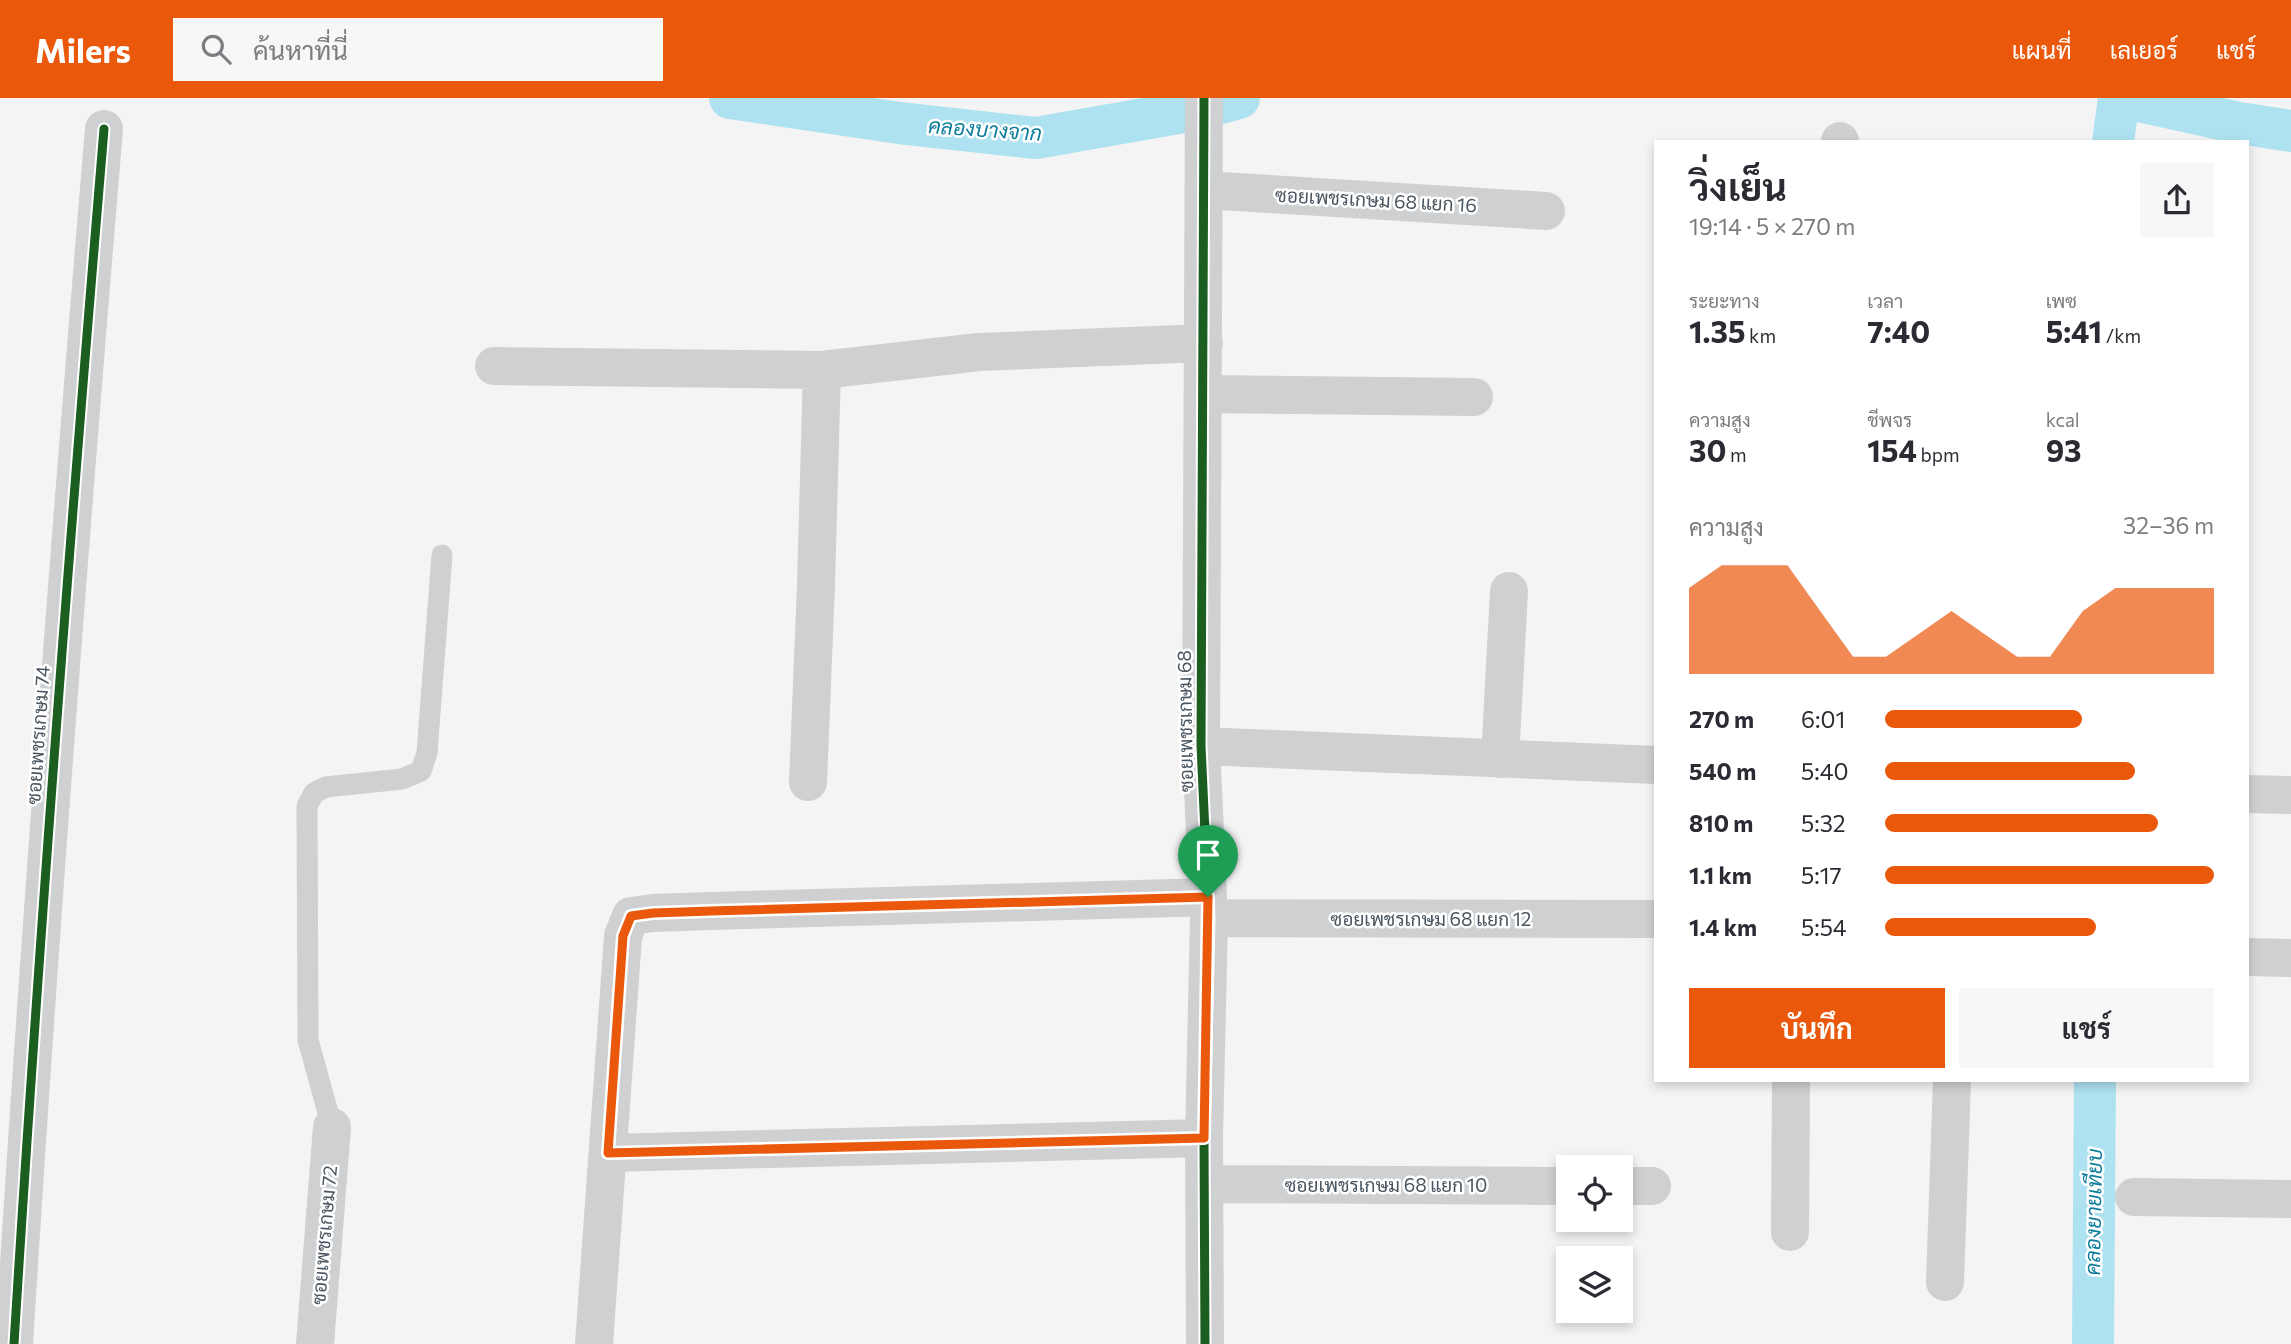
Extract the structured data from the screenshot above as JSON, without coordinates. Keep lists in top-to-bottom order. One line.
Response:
{"streets":{"street":["ซอยเพชรเกษม 68 แยก 16","ซอยเพชรเกษม 68","ซอยเพชรเกษม 74","ซอยเพชรเกษม 68 แยก 12","ซอยเพชรเกษม 68 แยก 10","ซอยเพชรเกษม 72"]},"crossings":[["ซอยเพชรเกษม 68 แยก 16","ซอยเพชรเกษม 68"],["ซอยเพชรเกษม 68","ซอยเพชรเกษม 68 แยก 12"],["ซอยเพชรเกษม 68","ซอยเพชรเกษม 68 แยก 10"]],"water":["คลองบางจาก","คลองยายเทียบ"],"page":{"header":"Milers","search":"ค้นหาที่นี่","nav":["แผนที่","เลเยอร์","แชร์"],"heading":["วิ่งเย็น","19:14 · 5 × 270 m"],"stats":[["ระยะทาง","1.35 km"],["เวลา","7:40"],["เพซ","5:41 /km"],["ความสูง","30 m"],["ชีพจร","154 bpm"],["kcal","93"]],"chart":["ความสูง","32–36 m"],"list":[{"name":"270 m","note":"6:01"},{"name":"540 m","note":"5:40"},{"name":"810 m","note":"5:32"},{"name":"1.1 km","note":"5:17"},{"name":"1.4 km","note":"5:54"}],"buttons":["บันทึก","แชร์"]}}
